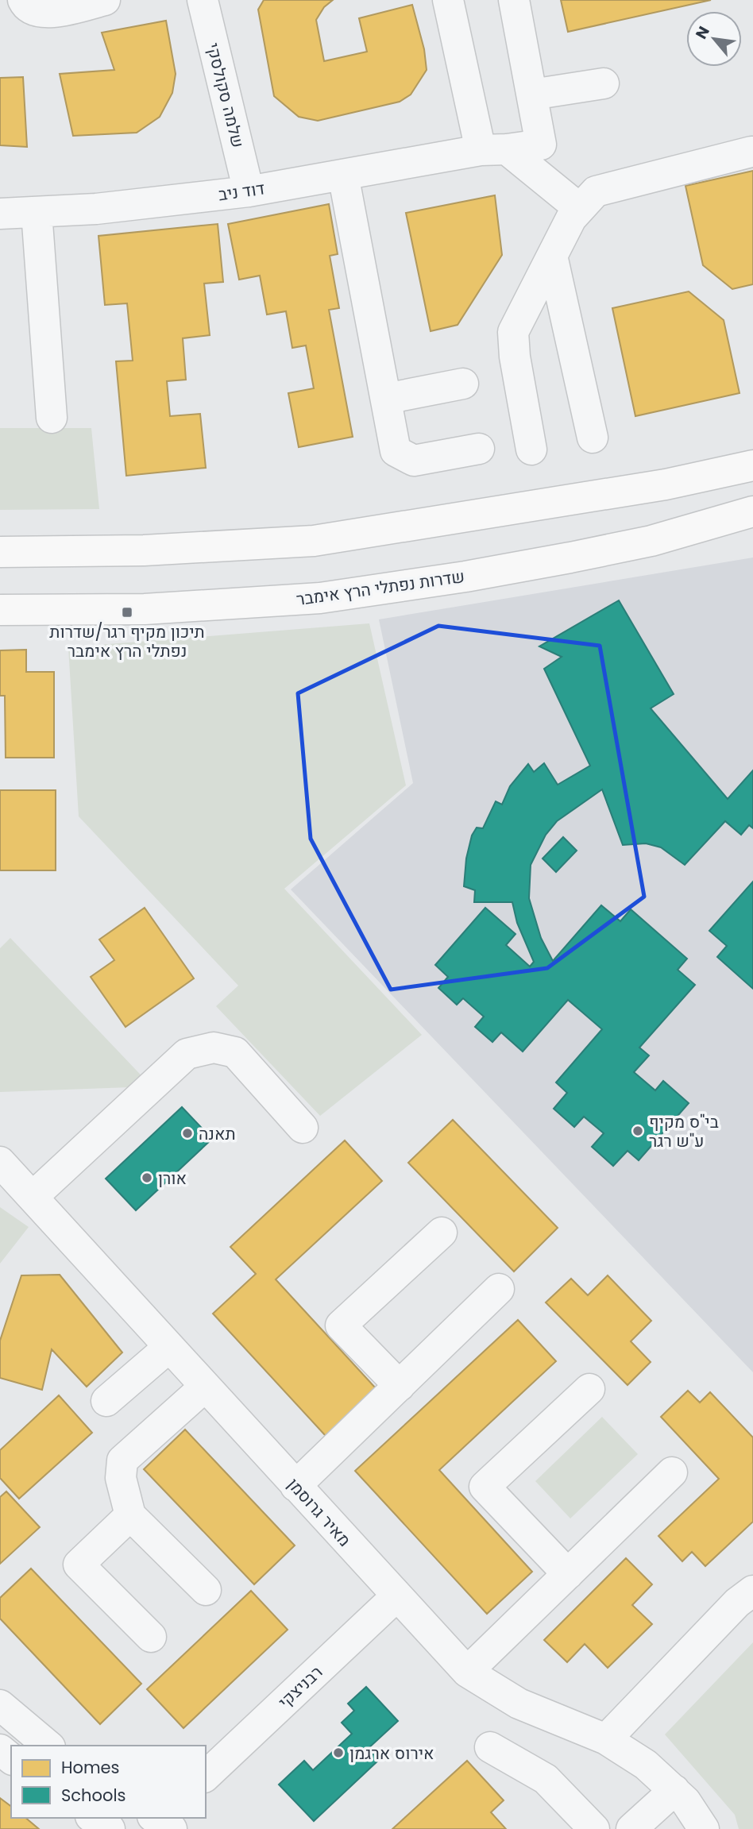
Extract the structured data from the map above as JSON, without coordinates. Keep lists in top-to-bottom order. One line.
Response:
{"streets":{"main road":["שדרות נפתלי הרץ אימבר"],"street":["שלמה סקולסקי","דוד ניב","מאיר גרוסמן","רבניצקי"]},"crossings":[["שלמה סקולסקי","דוד ניב"],["מאיר גרוסמן","רבניצקי"]],"places":{"transit":["תיכון מקיף רגר/שדרות נפתלי הרץ אימבר"],"other":["בי\"ס מקיף ע\"ש רגר","תאנה","אורן","אירוס ארגמן"]},"legend":["Homes","Schools"],"north":"top left"}
